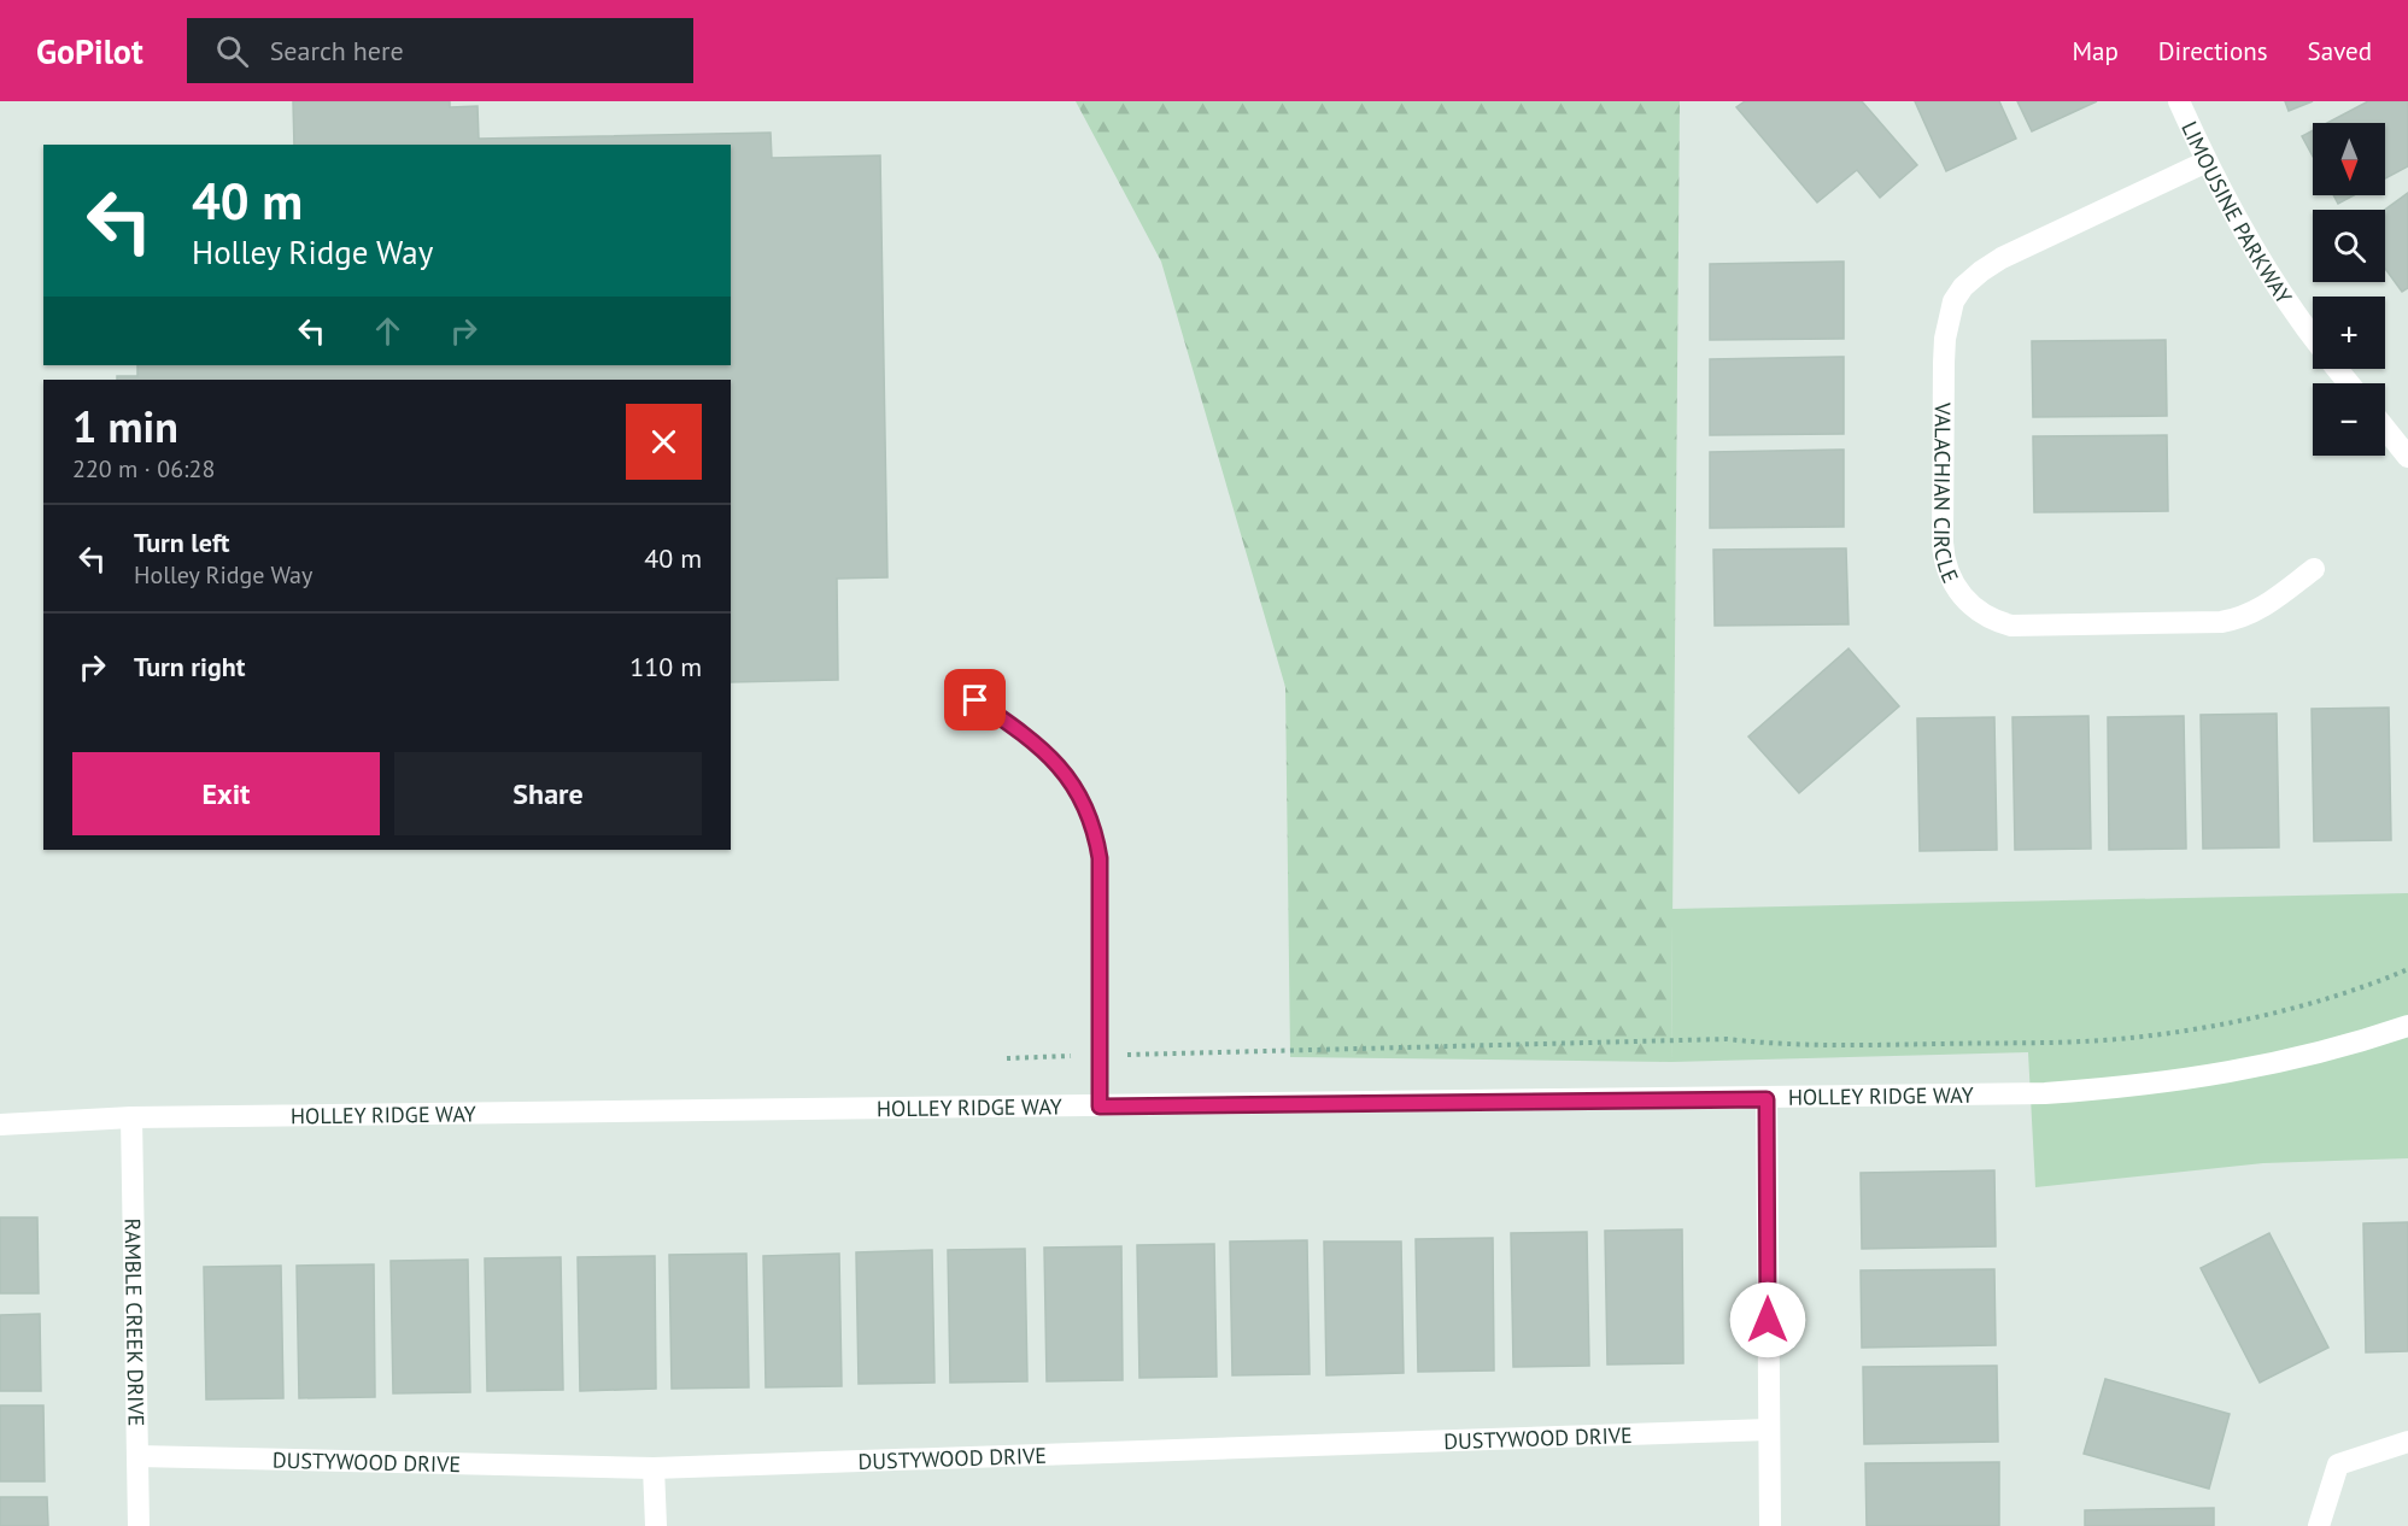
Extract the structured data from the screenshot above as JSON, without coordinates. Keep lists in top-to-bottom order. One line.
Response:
{"streets":{"street":["LIMOUSINE PARKWAY","VALACHIAN CIRCLE","HOLLEY RIDGE WAY","RAMBLE CREEK DRIVE","DUSTYWOOD DRIVE"]},"crossings":[["LIMOUSINE PARKWAY","VALACHIAN CIRCLE"],["HOLLEY RIDGE WAY","RAMBLE CREEK DRIVE"],["RAMBLE CREEK DRIVE","DUSTYWOOD DRIVE"]],"north":"bottom","page":{"header":"GoPilot","search":"Search here","nav":["Map","Directions","Saved"],"map_buttons":["+","−"],"turn":["40 m","Holley Ridge Way"],"heading":["1 min","220 m · 06:28"],"list":[{"name":"Turn left","note":"Holley Ridge Way","value":"40 m"},{"name":"Turn right","value":"110 m"}],"buttons":["Exit","Share"]}}
